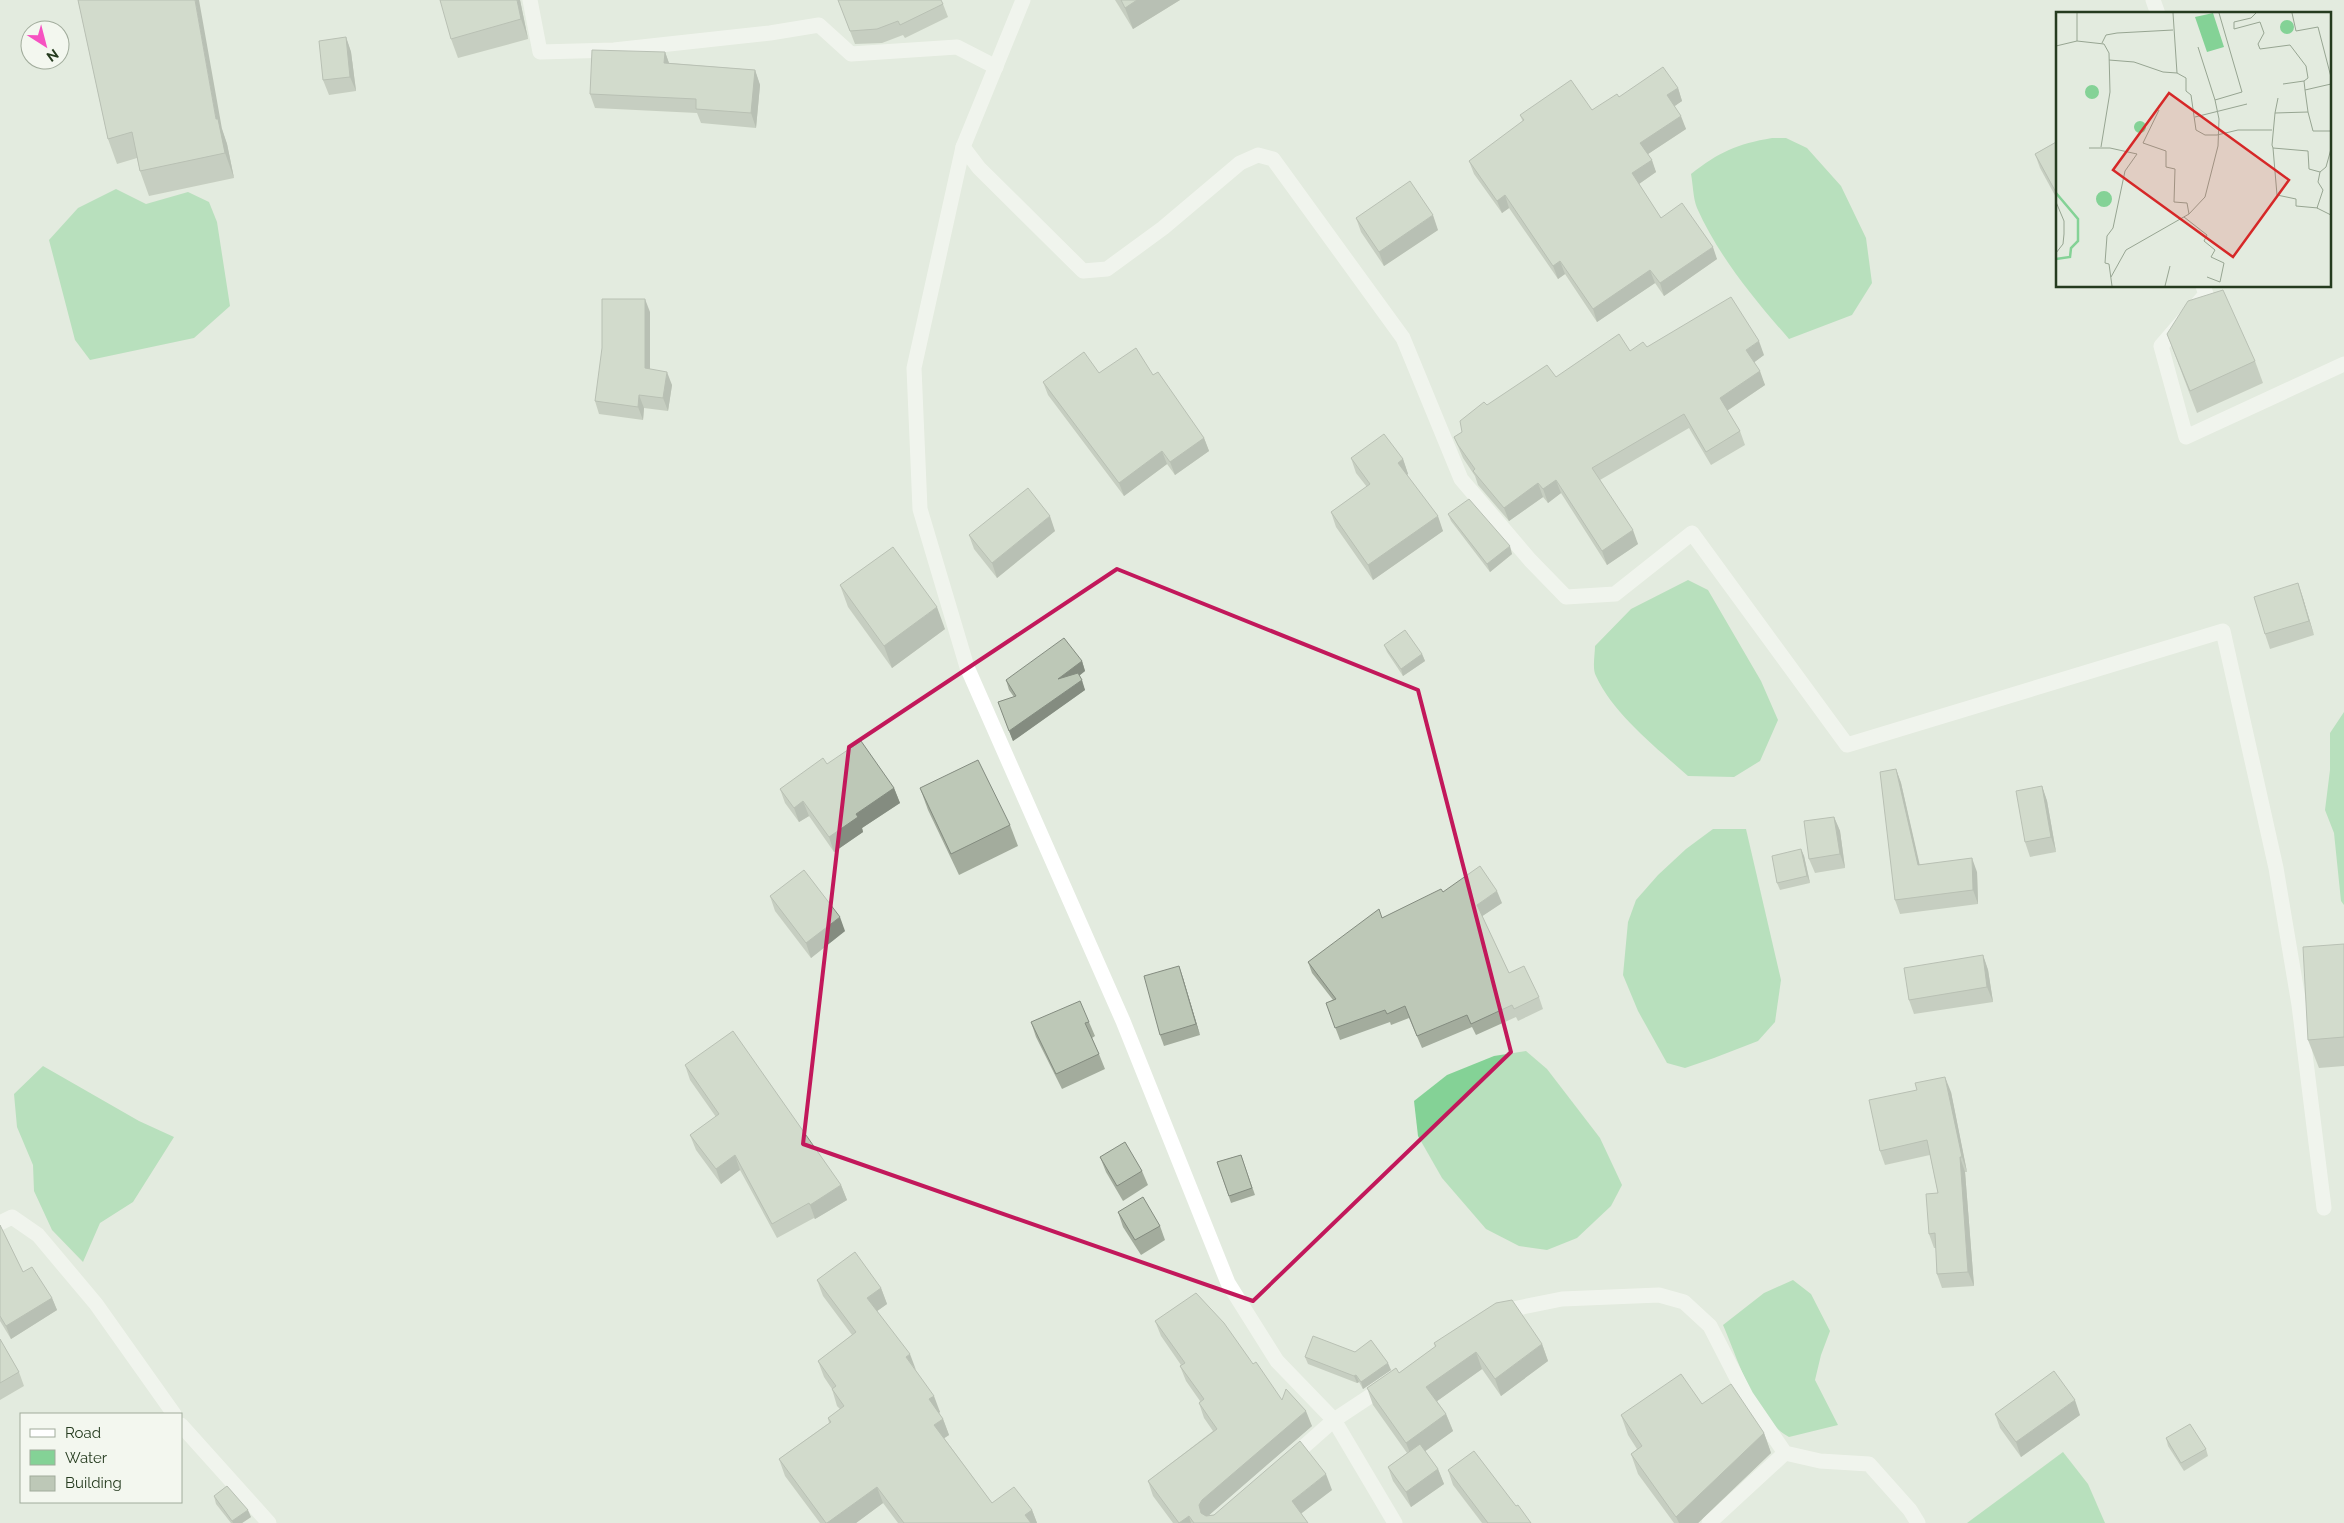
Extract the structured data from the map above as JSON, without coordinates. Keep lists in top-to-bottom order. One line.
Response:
{"legend":["Road","Water","Building"],"north":"bottom right"}
